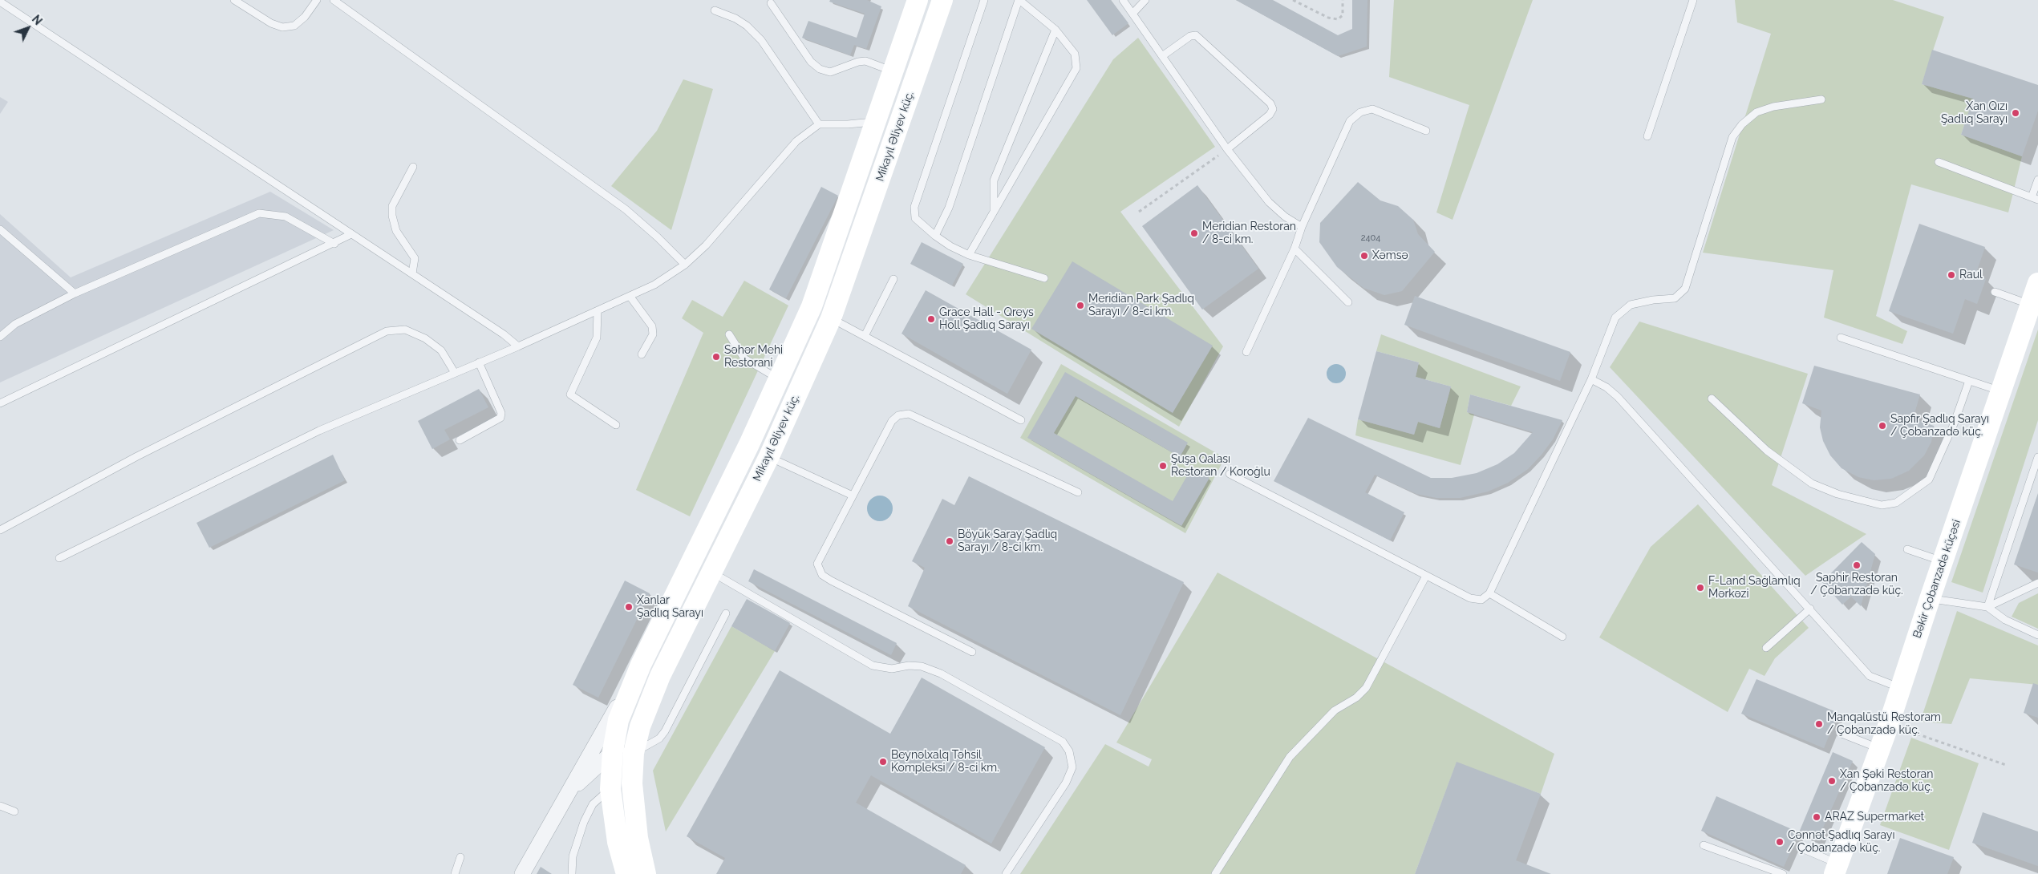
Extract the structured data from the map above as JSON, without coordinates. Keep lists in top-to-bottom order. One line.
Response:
{"streets":{"main road":["Mikayıl Əliyev küç.","Bəkir Çobanzadə küçəsi"]},"places":["Xan Qızı Şadlıq Sarayı","Meridian Restoran / 8-ci km.","Xəmsə","Raul","Meridian Park Şadlıq Sarayı / 8-ci km.","Grace Hall - Qreys Holl Şadlıq Sarayı","Səhər Mehi Restorani","Sapfir Şadlıq Sarayı / Çobanzadə küç.","Şuşa Qalası Restoran / Koroğlu","Böyük Saray Şadlıq Sarayı / 8-ci km.","Saphir Restoran / Çobanzadə küç.","F-Land Sağlamlıq Mərkəzi","Xanlar Şadlıq Sarayı","Manqalüstü Restoram / Çobanzadə küç.","Beynəlxalq Təhsil Kompleksi / 8-ci km.","Xan Şəki Restoran / Çobanzadə küç.","ARAZ Supermarket","Cənnət Şadlıq Sarayı / Çobanzadə küç."],"house_numbers":["2404"],"north":"top right"}
